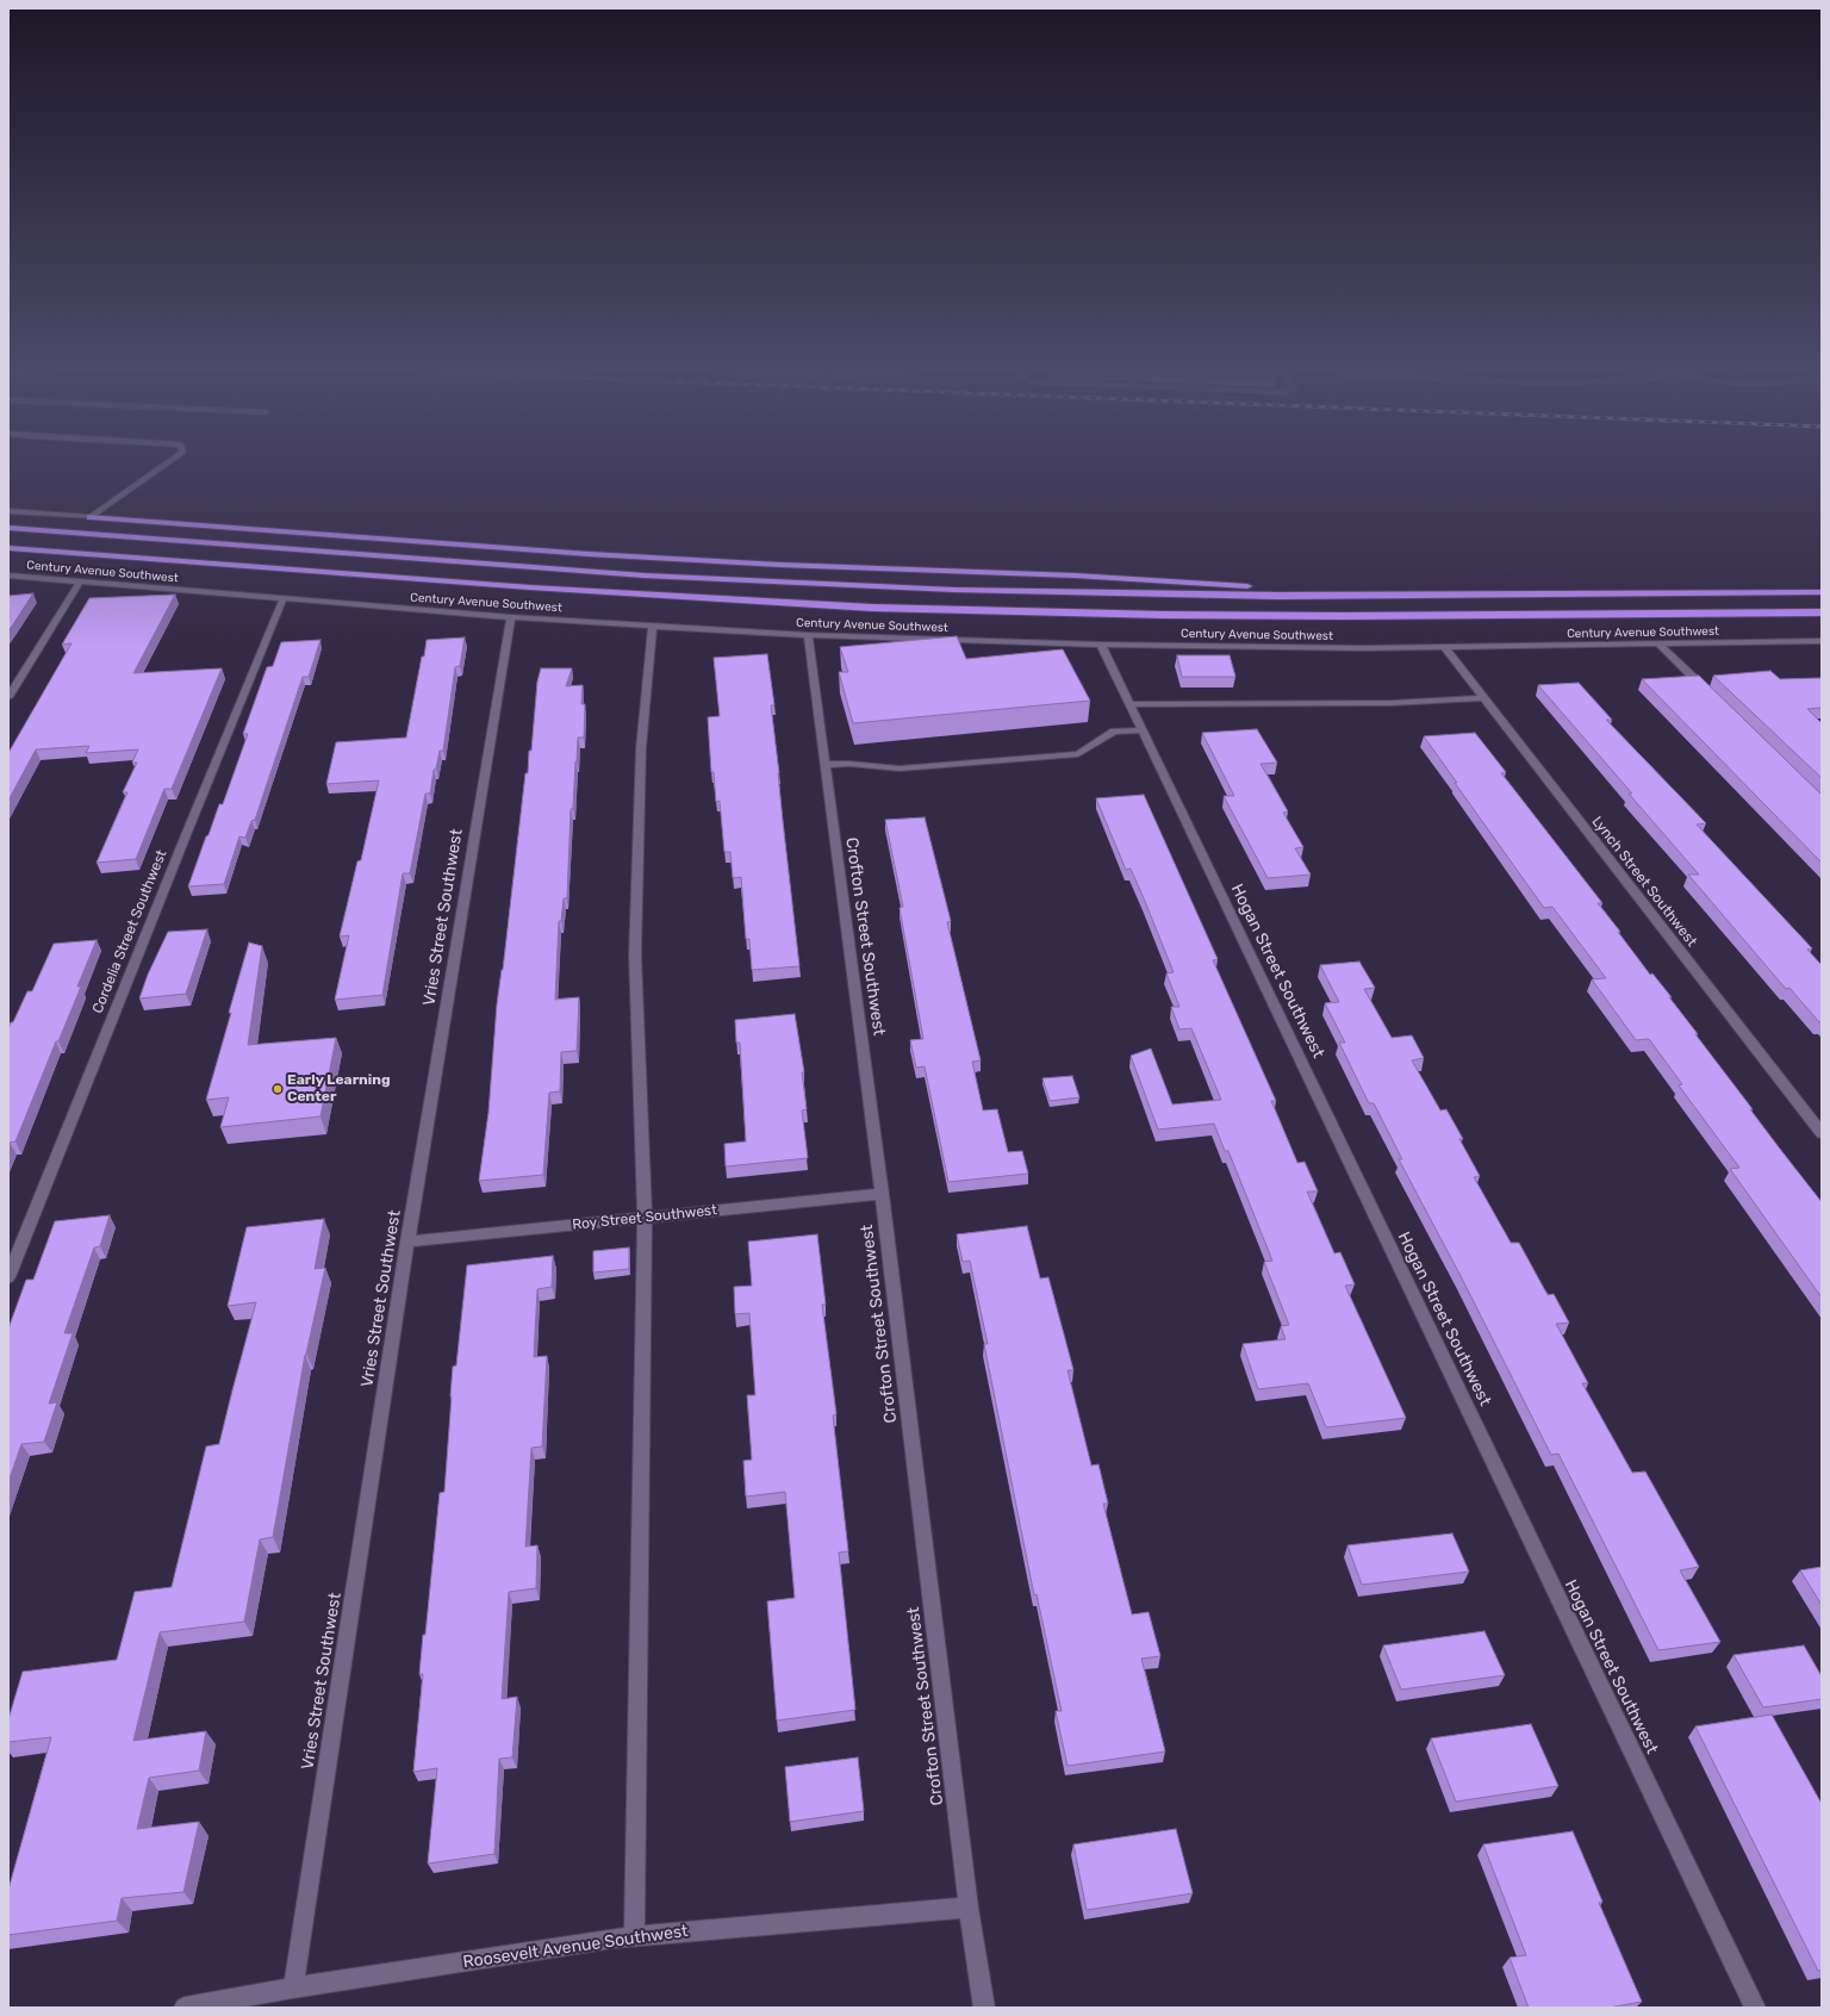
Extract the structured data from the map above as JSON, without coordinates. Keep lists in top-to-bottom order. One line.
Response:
{"streets":{"street":["Century Avenue Southwest","Lynch Street Southwest","Vries Street Southwest","Cordelia Street Southwest","Crofton Street Southwest","Hogan Street Southwest","Roy Street Southwest","Roosevelt Avenue Southwest"]},"crossings":[["Century Avenue Southwest","Lynch Street Southwest"],["Century Avenue Southwest","Vries Street Southwest"],["Century Avenue Southwest","Cordelia Street Southwest"],["Century Avenue Southwest","Crofton Street Southwest"],["Century Avenue Southwest","Hogan Street Southwest"],["Vries Street Southwest","Roy Street Southwest"],["Vries Street Southwest","Roosevelt Avenue Southwest"],["Crofton Street Southwest","Roy Street Southwest"],["Crofton Street Southwest","Roosevelt Avenue Southwest"]],"places":["Early Learning Center"]}
